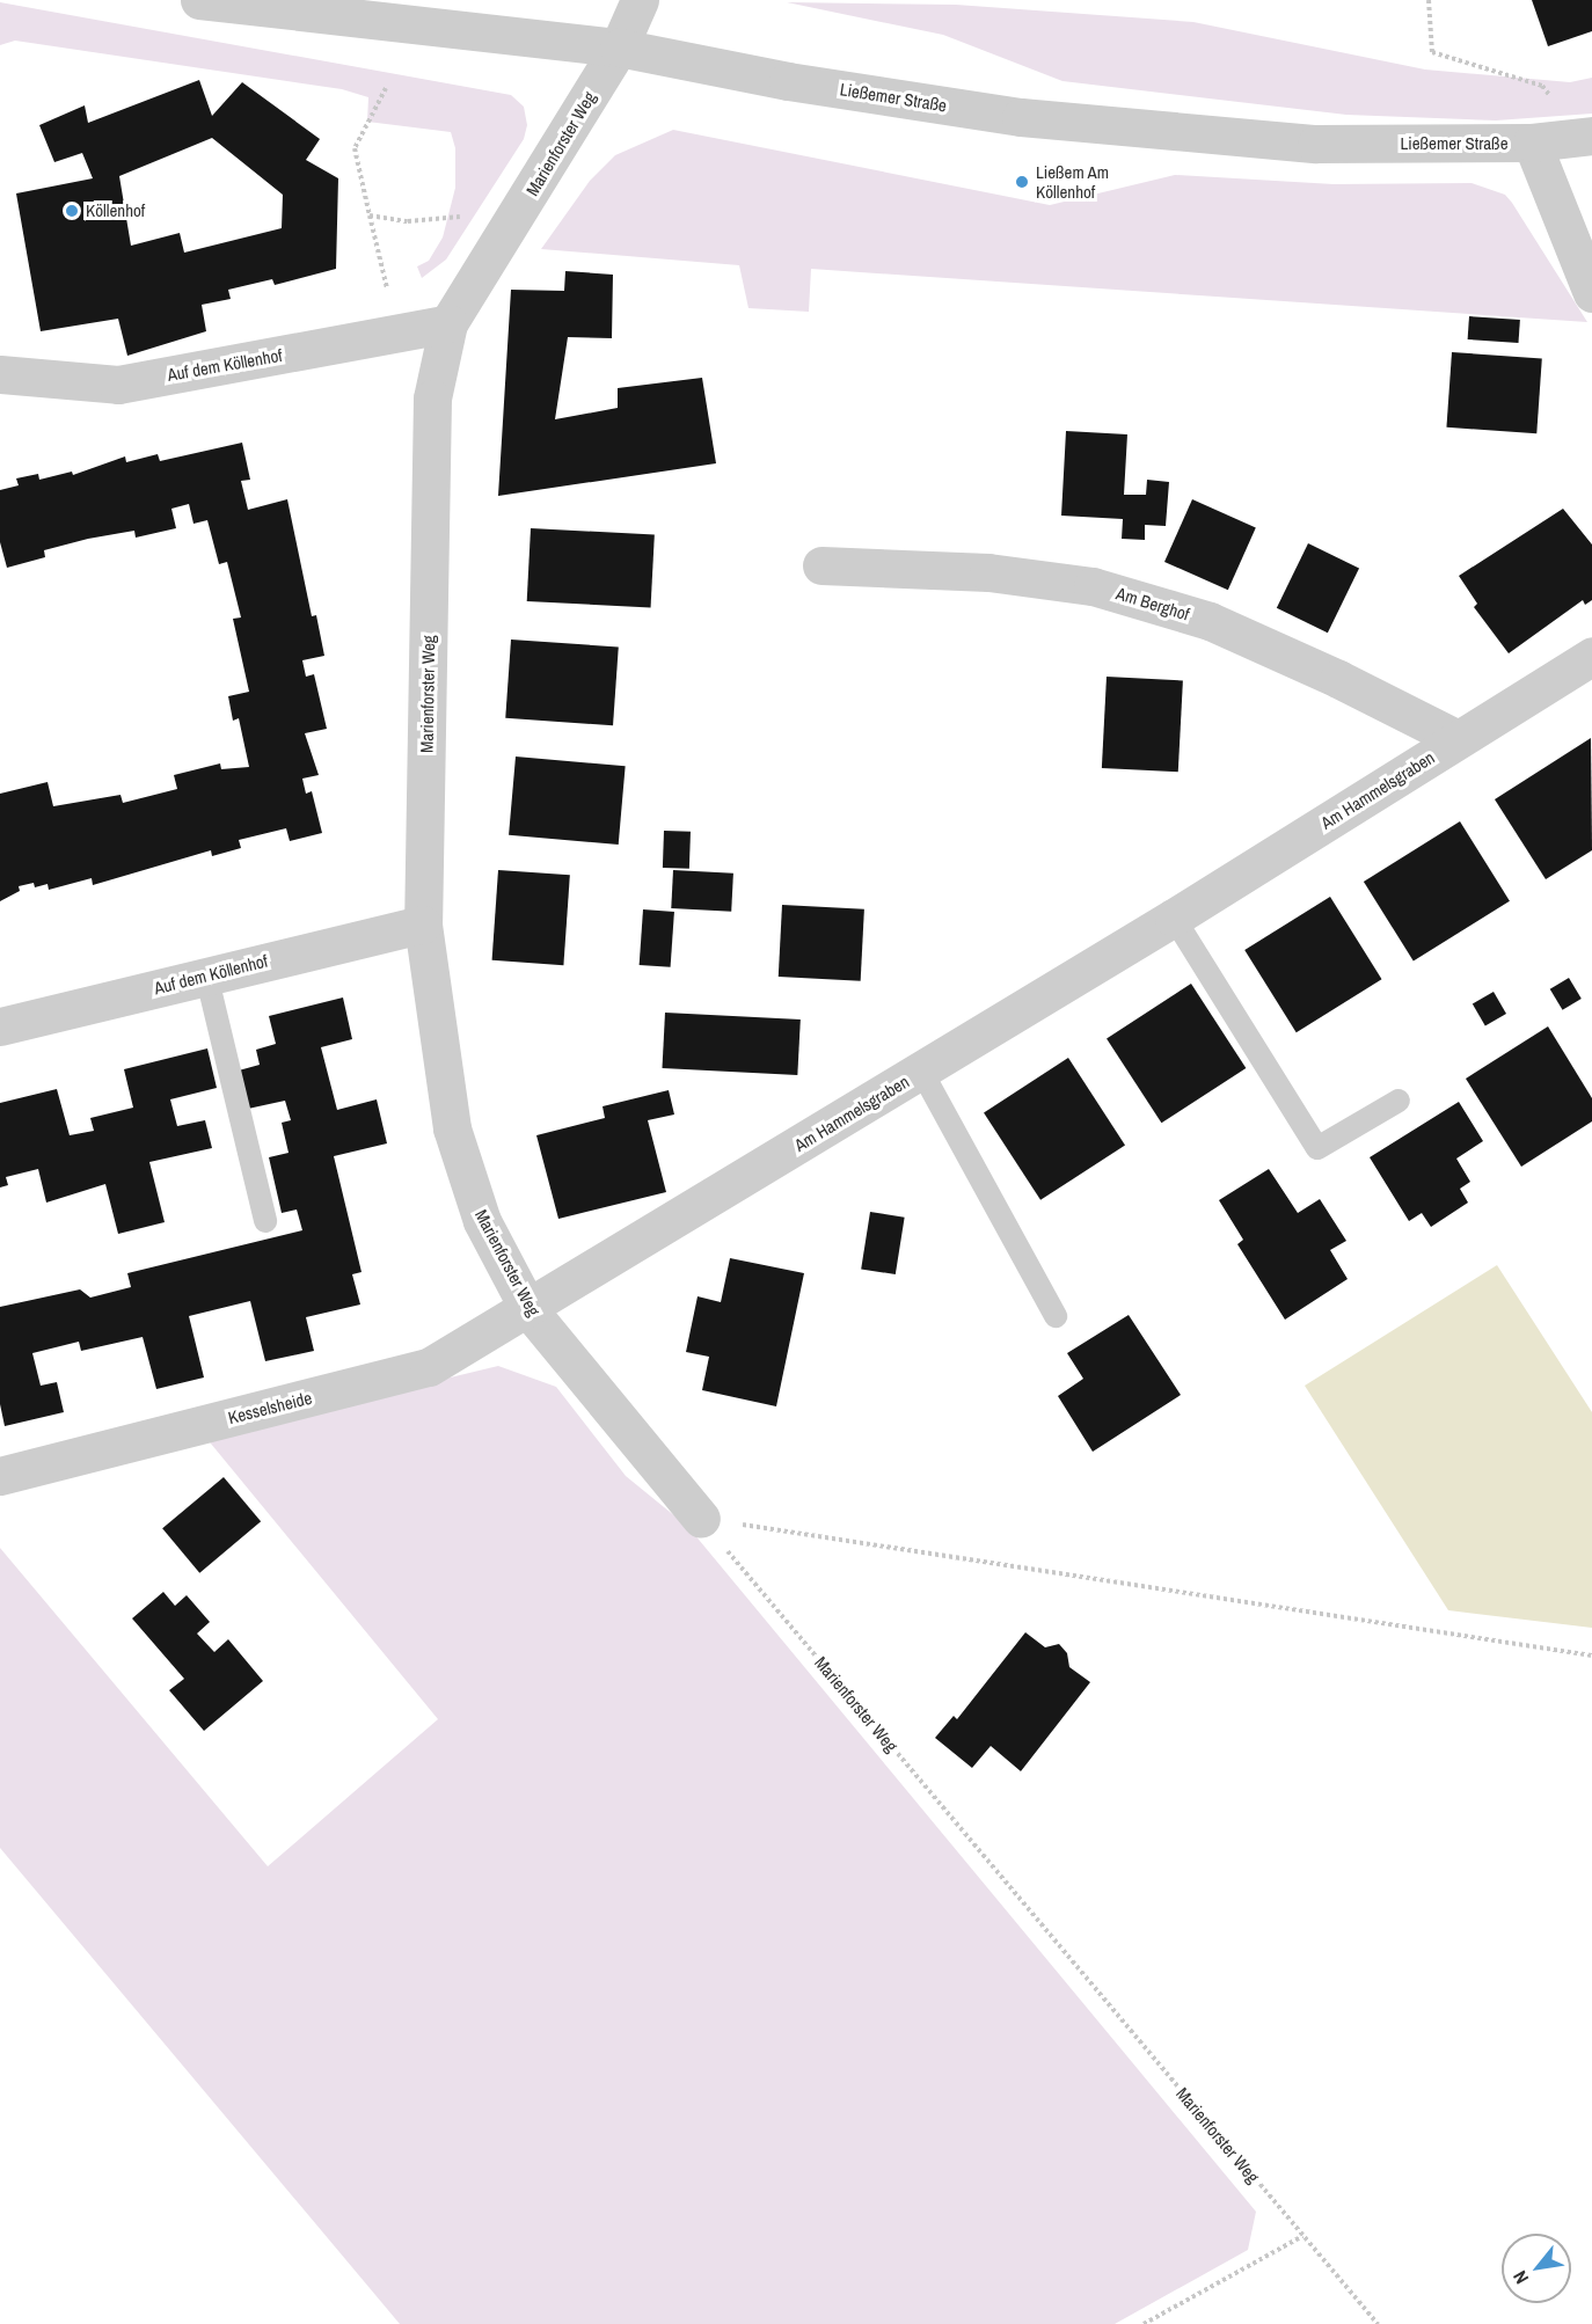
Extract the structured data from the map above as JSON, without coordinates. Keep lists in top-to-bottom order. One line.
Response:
{"streets":{"street":["Ließemer Straße","Marienforster Weg","Auf dem Köllenhof","Am Berghof","Am Hammelsgraben","Kesselsheide"]},"crossings":[["Ließemer Straße","Marienforster Weg"],["Marienforster Weg","Auf dem Köllenhof"],["Marienforster Weg","Am Hammelsgraben"],["Marienforster Weg","Kesselsheide"],["Am Berghof","Am Hammelsgraben"],["Am Hammelsgraben","Kesselsheide"]],"places":["Ließem Am Köllenhof","Köllenhof"],"north":"bottom left"}
